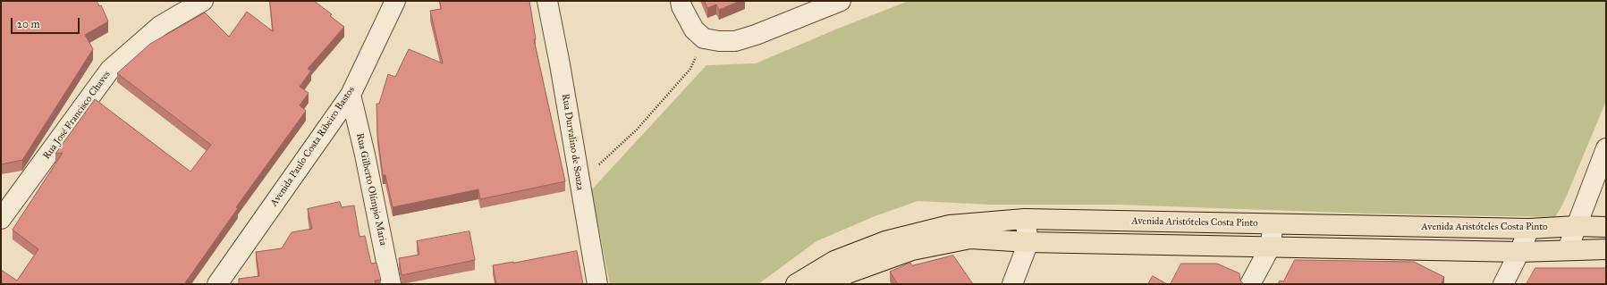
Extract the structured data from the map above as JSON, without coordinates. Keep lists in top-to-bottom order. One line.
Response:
{"streets":{"main road":["Avenida Aristóteles Costa Pinto"],"street":["Rua José Francisco Chaves","Rua Durvalino de Souza","Avenida Paulo Costa Ribeiro Bastos","Rua Gilberto Olímpio Maria"]},"crossings":[["Avenida Paulo Costa Ribeiro Bastos","Rua Gilberto Olímpio Maria"]],"scale_bar":"20 m"}
